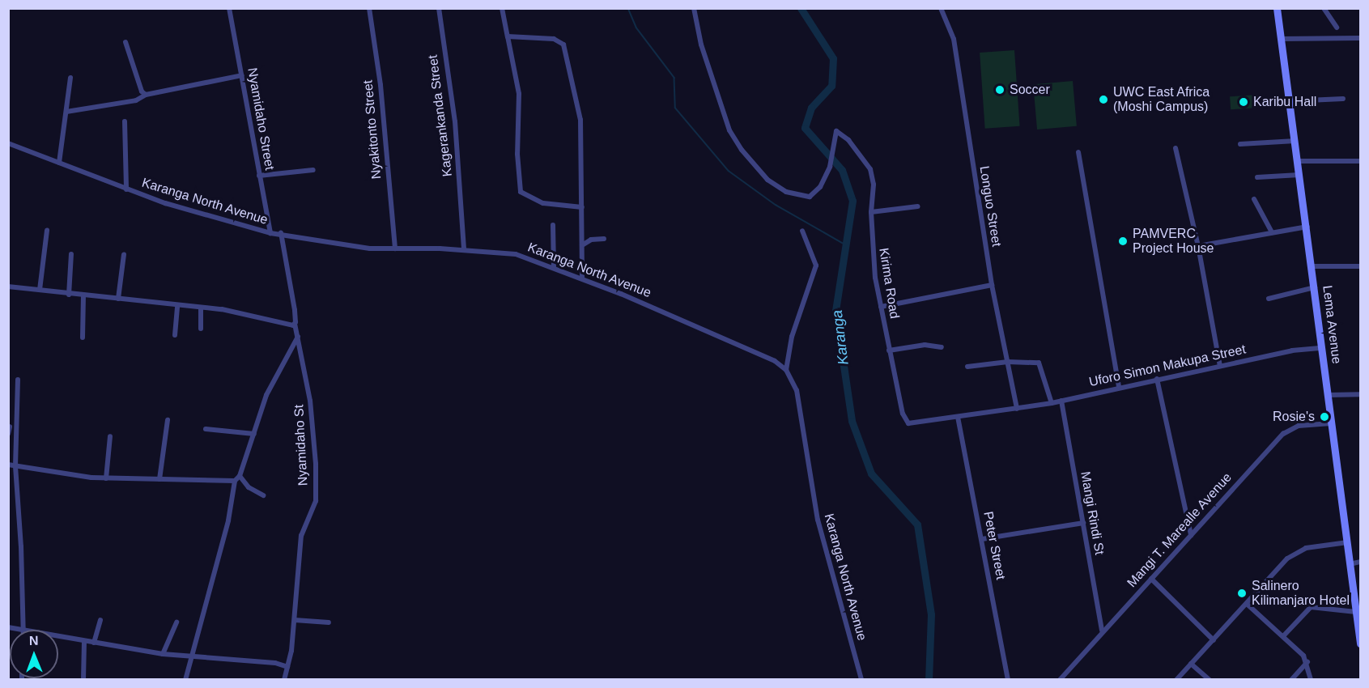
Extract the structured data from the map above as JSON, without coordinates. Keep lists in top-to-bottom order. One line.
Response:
{"streets":{"main road":["Lema Avenue"],"street":["Kagerankanda Street","Nyamidaho Street","Nyakitonto Street","Karanga North Avenue","Longuo Street","Kirima Road","Uforo Simon Makupa Street","Nyamidaho St","Mangi Rindi St","Mangi T. Marealle Avenue","Peter Street"]},"crossings":[["Kagerankanda Street","Karanga North Avenue"],["Nyamidaho Street","Karanga North Avenue"],["Nyakitonto Street","Karanga North Avenue"],["Karanga North Avenue","Nyamidaho St"],["Longuo Street","Uforo Simon Makupa Street"],["Kirima Road","Uforo Simon Makupa Street"],["Kirima Road","Peter Street"],["Lema Avenue","Uforo Simon Makupa Street"],["Lema Avenue","Mangi T. Marealle Avenue"],["Uforo Simon Makupa Street","Mangi Rindi St"],["Uforo Simon Makupa Street","Peter Street"],["Mangi Rindi St","Mangi T. Marealle Avenue"]],"water":["Karanga"],"places":["Soccer","UWC East Africa (Moshi Campus)","Karibu Hall","PAMVERC Project House","Rosie's","Salinero Kilimanjaro Hotel"],"north":"top"}
